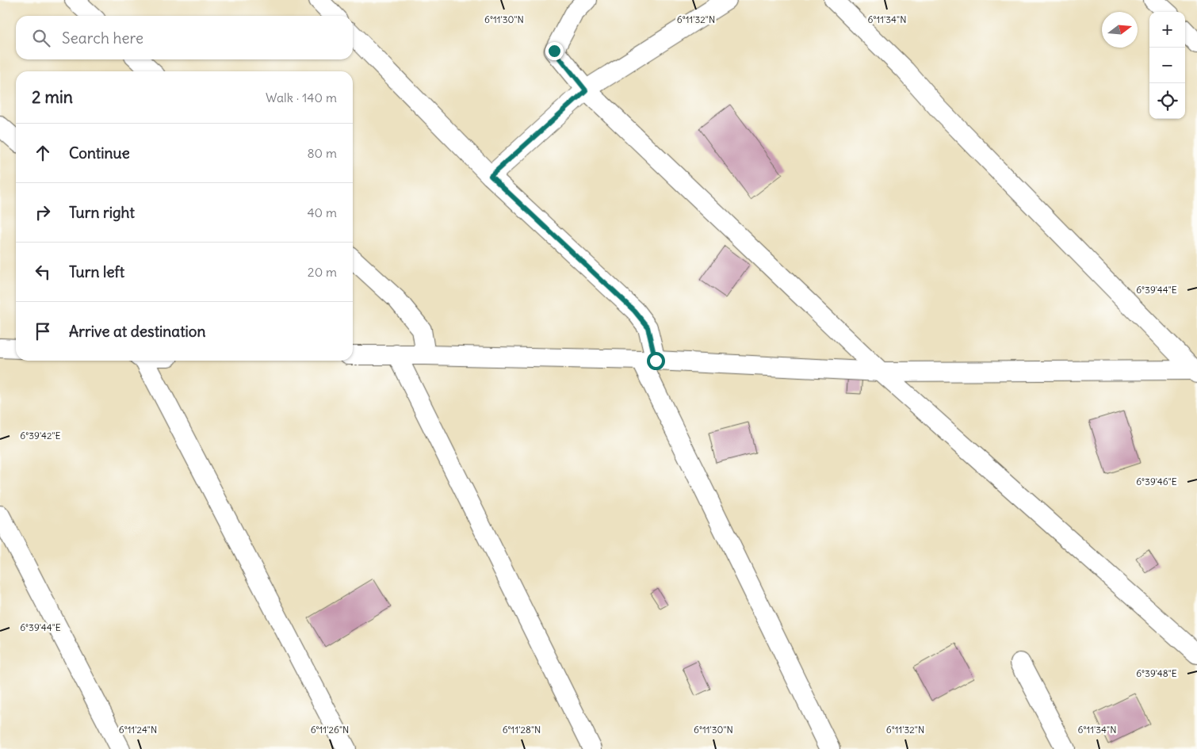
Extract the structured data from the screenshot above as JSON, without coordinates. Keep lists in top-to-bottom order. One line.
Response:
{"north":"right","page":{"map_buttons":["+","−"],"search":"Search here","heading":["2 min","Walk · 140 m"],"list":[["Continue","80 m"],["Turn right","40 m"],["Turn left","20 m"],"Arrive at destination"]},"coordinates":["6°11'30\"N","6°11'32\"N","6°11'34\"N","6°39'44\"E","6°39'42\"E","6°39'46\"E","6°39'48\"E","6°11'24\"N","6°11'26\"N","6°11'28\"N"]}
